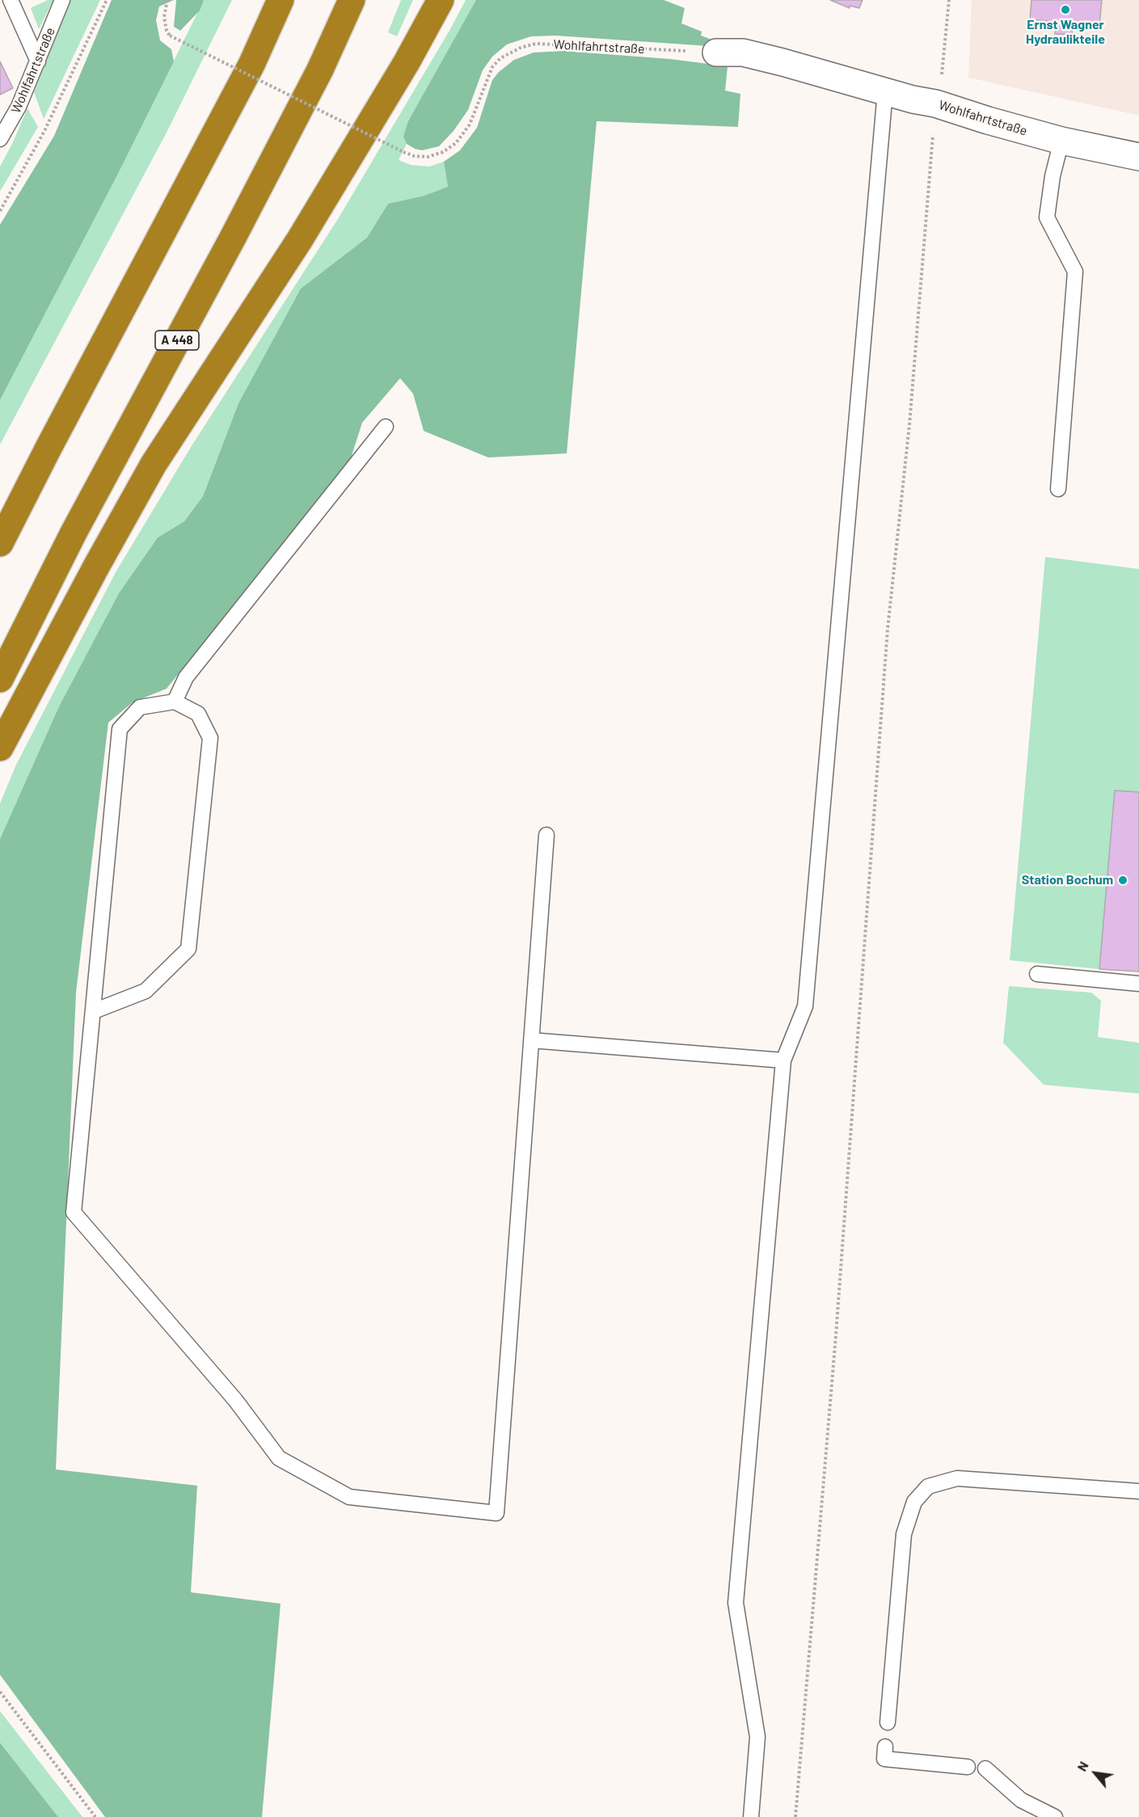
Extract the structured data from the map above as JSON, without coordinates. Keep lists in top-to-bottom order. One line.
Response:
{"streets":{"highway":["A 448"],"street":["Wohlfahrtstraße"]},"places":["Ernst Wagner Hydraulikteile","Station Bochum"],"north":"top left"}
